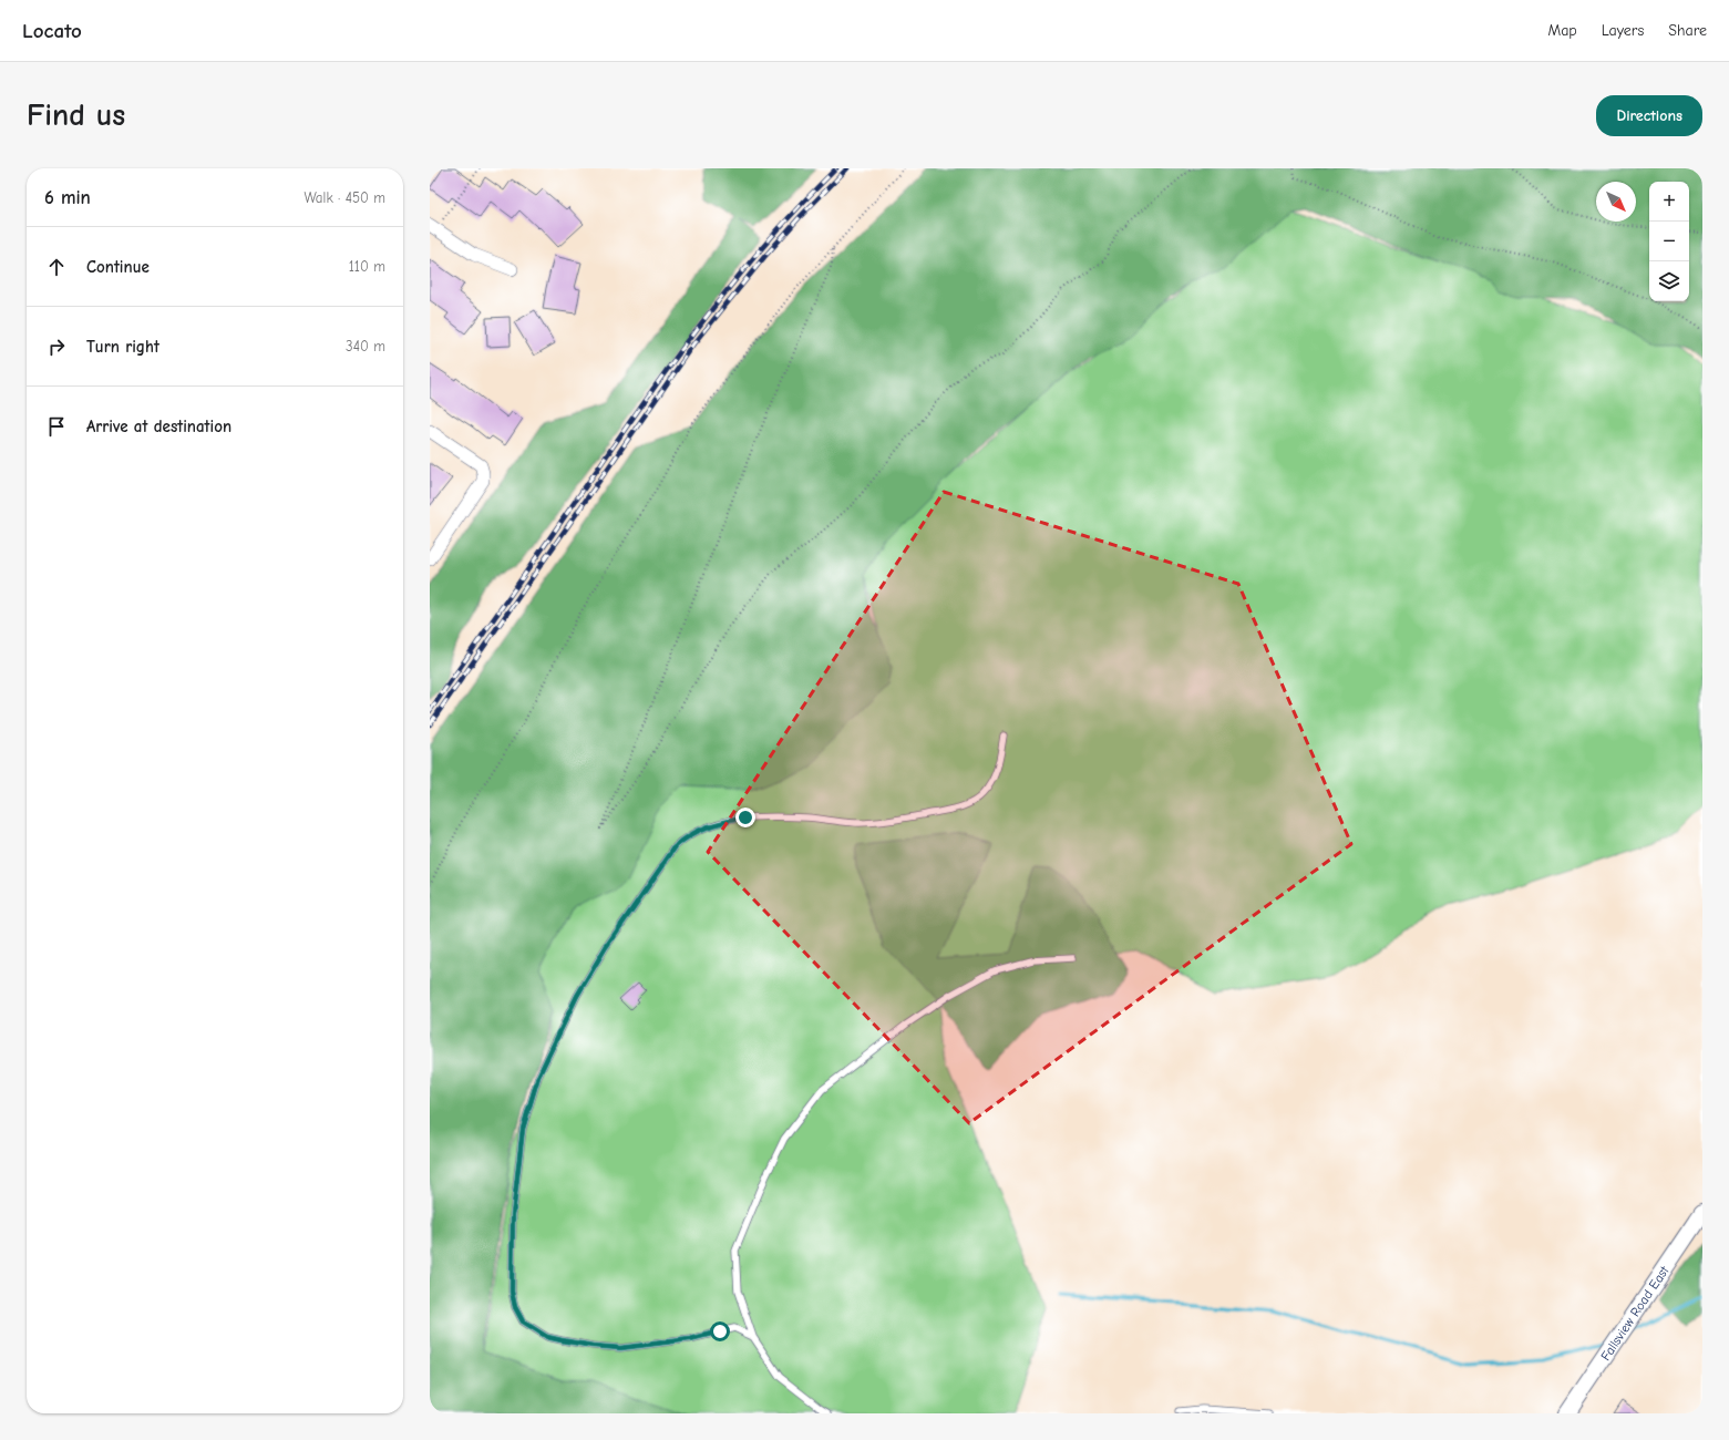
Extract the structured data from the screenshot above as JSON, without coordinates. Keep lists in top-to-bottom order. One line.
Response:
{"streets":{"street":["Fallsview Road East"]},"north":"bottom right","page":{"header":"Locato","nav":["Map","Layers","Share"],"buttons":"Directions","title":"Find us","heading":["6 min","Walk · 450 m"],"map_buttons":["+","−"],"list":[["Continue","110 m"],["Turn right","340 m"],"Arrive at destination"]}}
